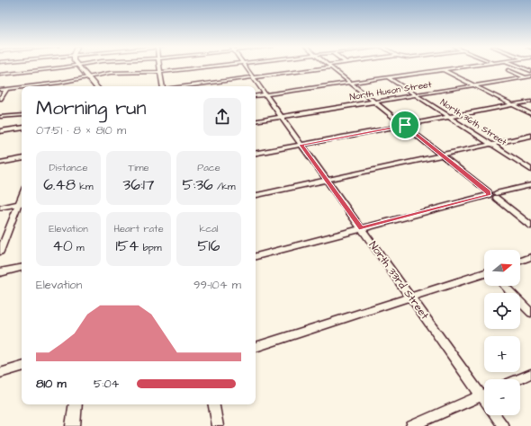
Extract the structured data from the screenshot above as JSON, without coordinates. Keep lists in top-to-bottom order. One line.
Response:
{"streets":{"street":["North Huson Street","North 36th Street","North 33rd Street"]},"crossings":[["North Huson Street","North 36th Street"],["North Huson Street","North 33rd Street"]],"north":"right","page":{"heading":["Morning run","07:51 · 8 × 810 m"],"stats":[["Distance","6.48 km"],["Time","36:17"],["Pace","5:36 /km"],["Elevation","40 m"],["Heart rate","154 bpm"],["kcal","516"]],"map_buttons":["+","−"],"chart":["Elevation","99–104 m"],"list":[{"name":"810 m","note":"5:04"}]}}
